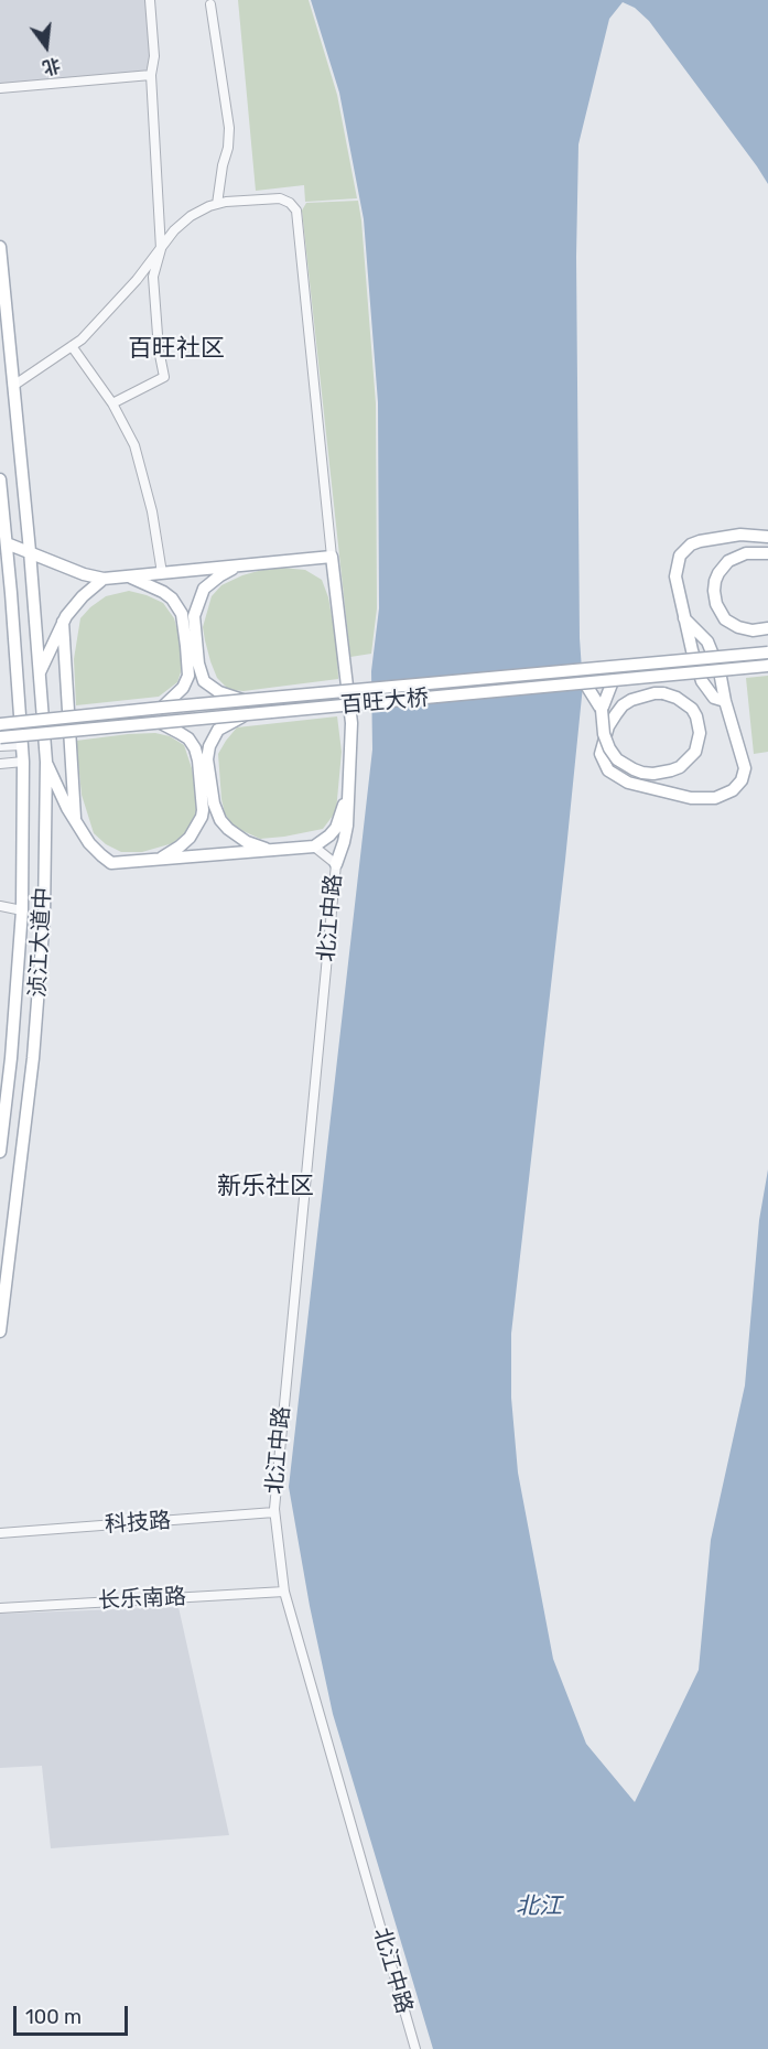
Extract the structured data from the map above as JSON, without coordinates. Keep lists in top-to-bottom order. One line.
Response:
{"streets":{"main road":["百旺大桥","浈江大道中"],"street":["北江中路","科技路","长乐南路"]},"crossings":[["北江中路","科技路"],["北江中路","长乐南路"]],"districts":["百旺社区","新乐社区"],"water":["北江"],"scale_bar":"100 m","north":"bottom"}
